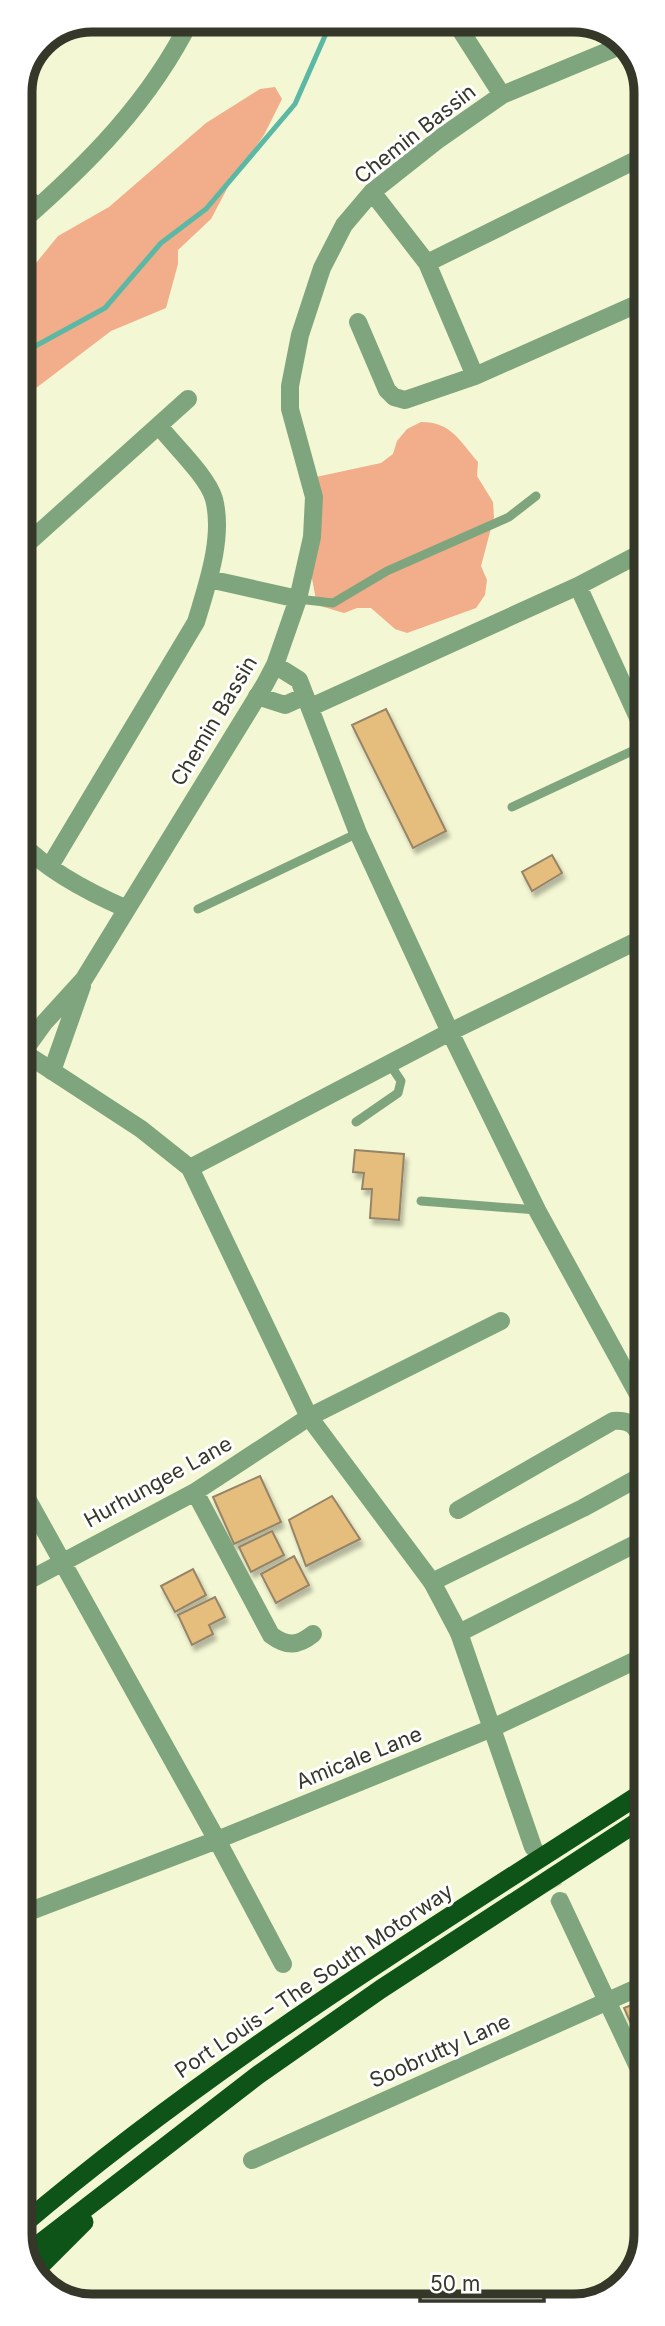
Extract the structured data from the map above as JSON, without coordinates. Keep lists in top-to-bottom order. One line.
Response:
{"streets":{"highway":["Port Louis – The South Motorway"],"street":["Chemin Bassin","Hurhungee Lane","Amicale Lane","Soobrutty Lane"]},"scale_bar":"50 m"}
